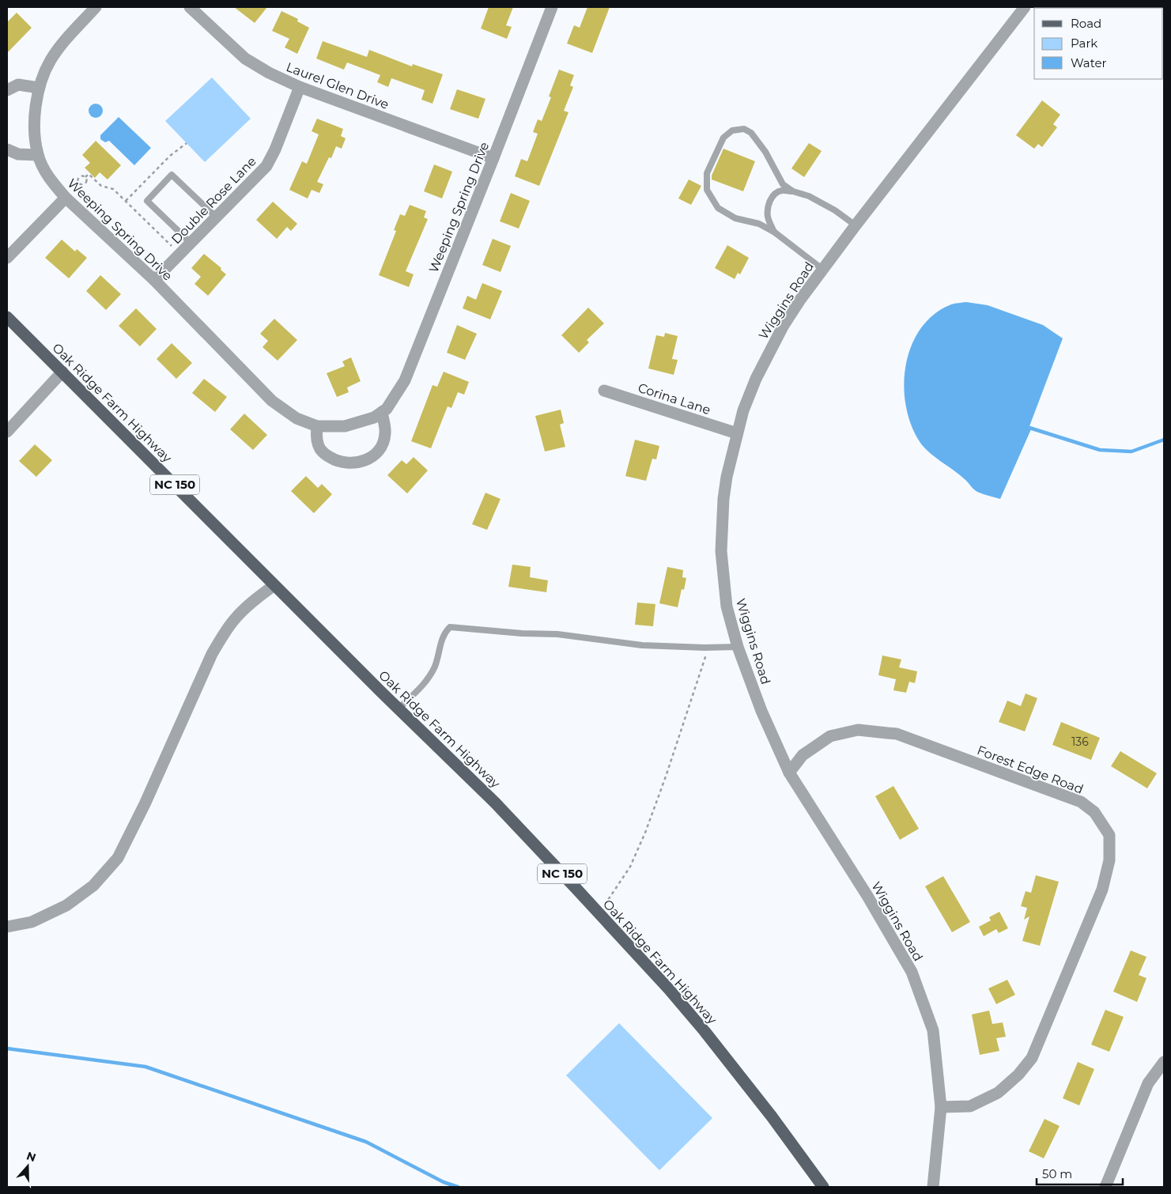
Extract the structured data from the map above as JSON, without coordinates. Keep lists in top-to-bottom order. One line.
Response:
{"streets":{"main road":["Oak Ridge Farm Highway","NC 150"],"street":["Laurel Glen Drive","Double Rose Lane","Weeping Spring Drive","Wiggins Road","Corina Lane","Forest Edge Road"]},"crossings":[["Laurel Glen Drive","Double Rose Lane"],["Laurel Glen Drive","Weeping Spring Drive"],["Double Rose Lane","Weeping Spring Drive"],["Wiggins Road","Corina Lane"],["Wiggins Road","Forest Edge Road"]],"house_numbers":["136"],"legend":["Road","Park","Water"],"scale_bar":"50 m","north":"top"}
